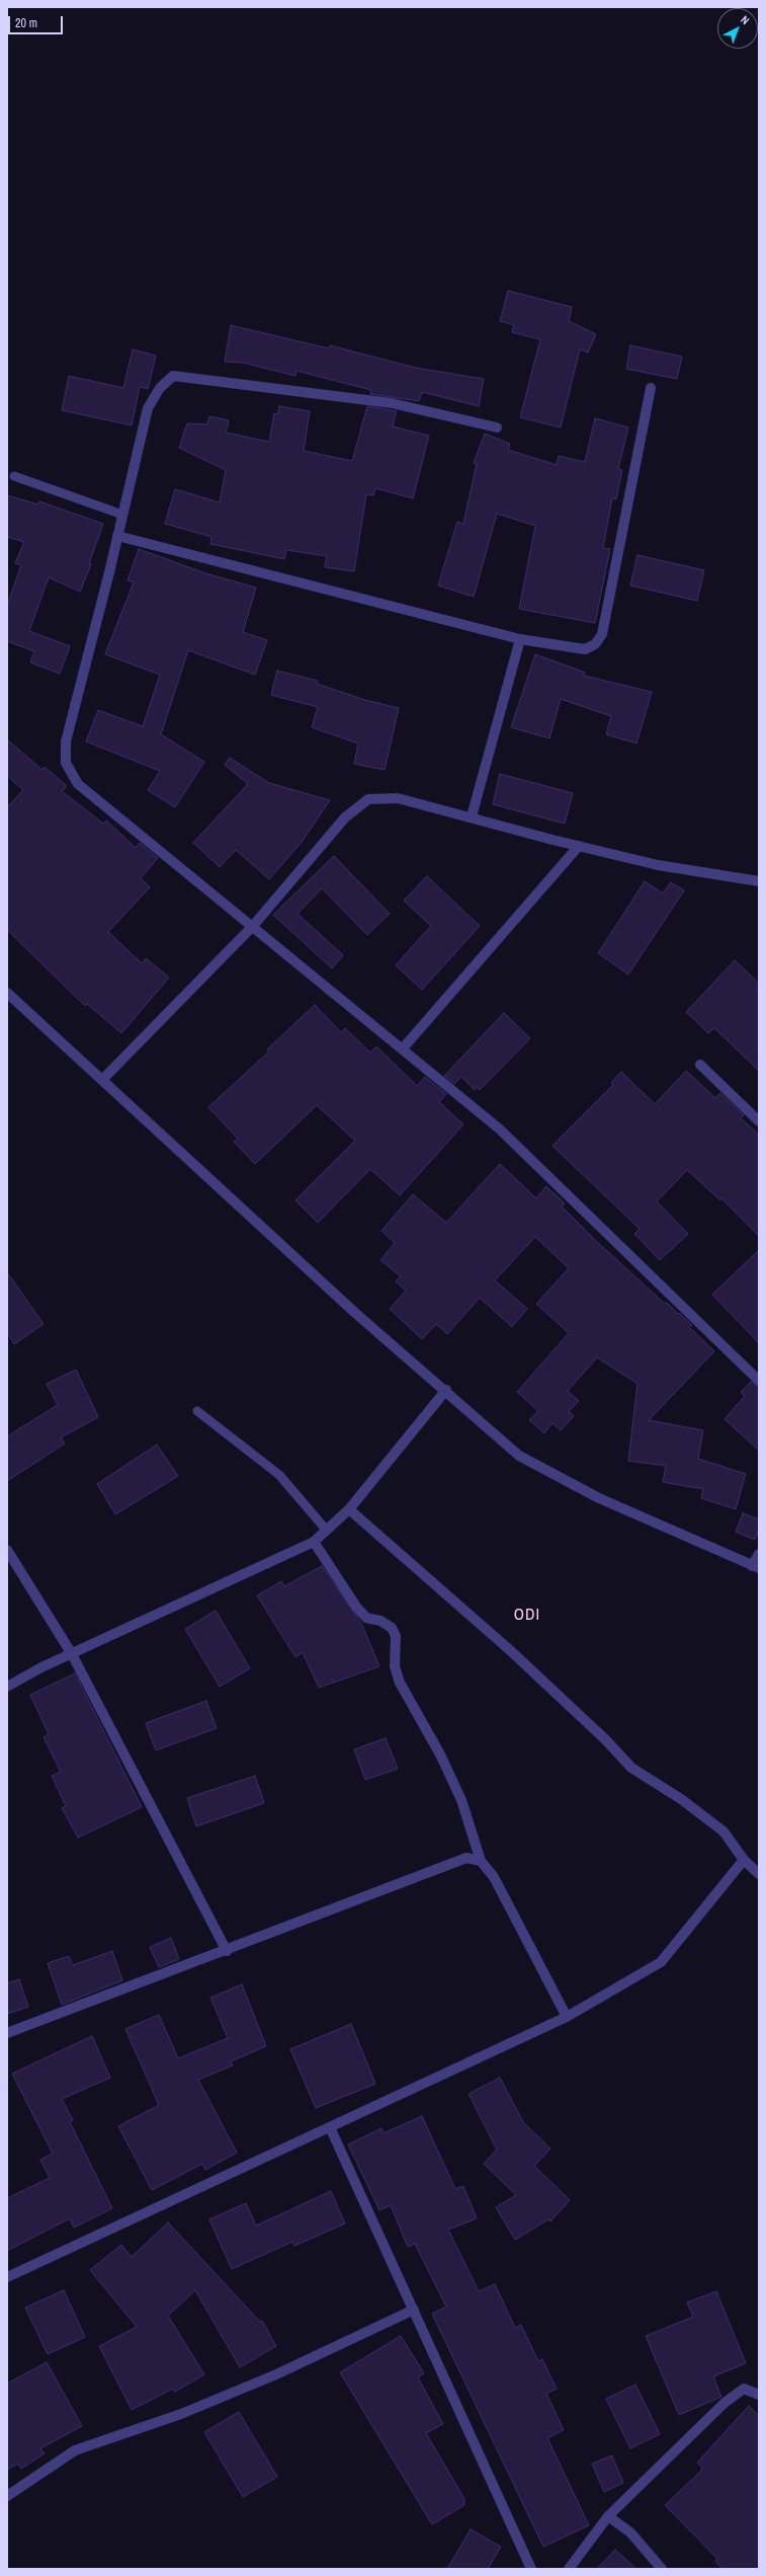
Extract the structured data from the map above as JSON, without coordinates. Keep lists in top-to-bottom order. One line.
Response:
{"districts":["ODI"],"scale_bar":"20 m","north":"top right"}
